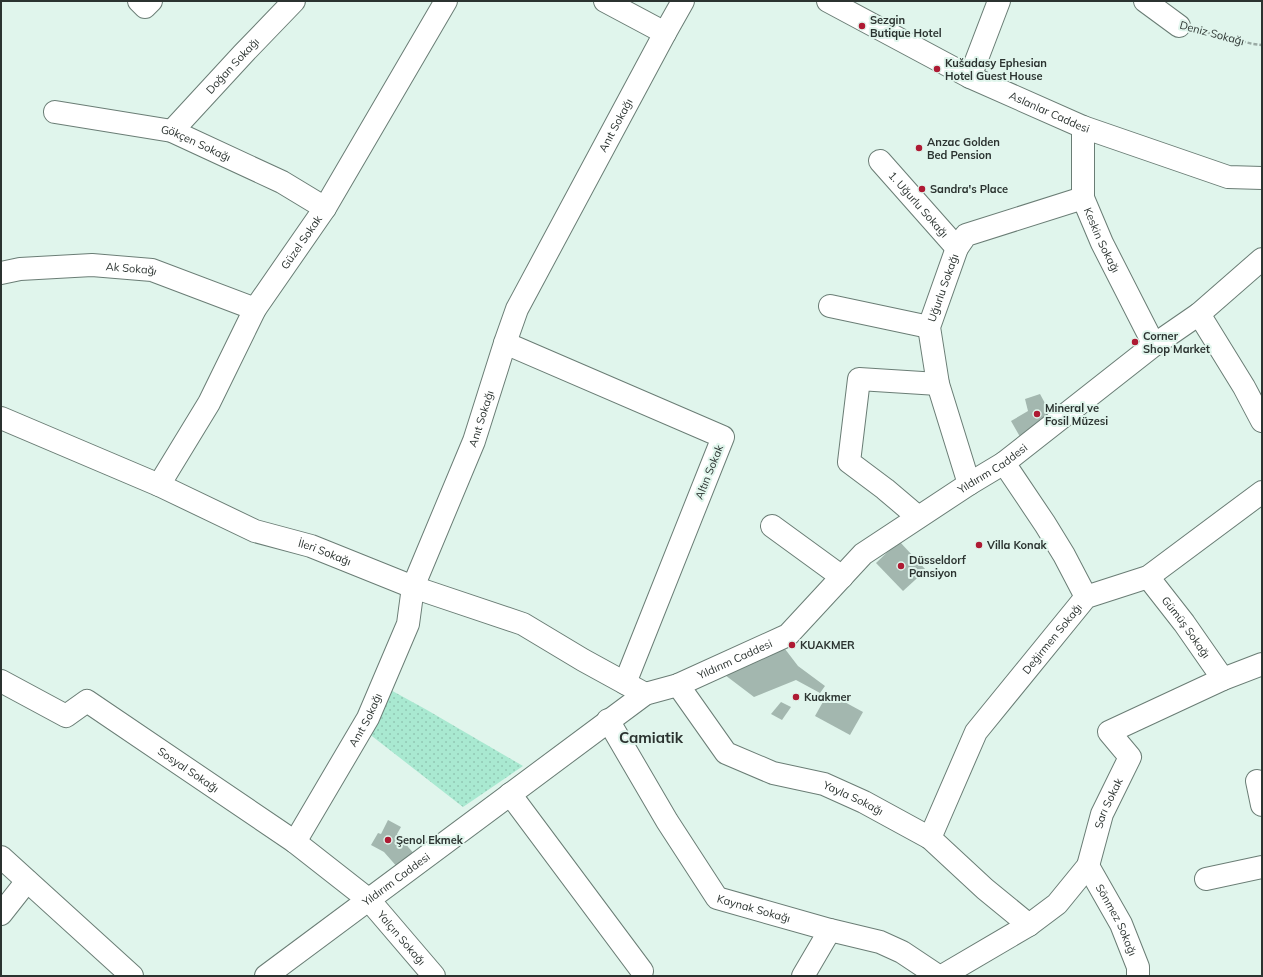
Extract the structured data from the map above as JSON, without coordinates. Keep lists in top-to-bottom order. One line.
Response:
{"streets":{"street":["Deniz Sokağı","Doğan Sokağı","Aslanlar Caddesi","Anıt Sokağı","Gökçen Sokağı","1. Uğurlu Sokağı","Keskin Sokağı","Güzel Sokak","Ak Sokağı","Uğurlu Sokağı","Yıldırım Caddesi","Altın Sokak","İleri Sokağı","Gümüş Sokağı","Değirmen Sokağı","Sosyal Sokağı","Yayla Sokağı","Sarı Sokak","Kaynak Sokağı","Sönmez Sokağı","Yalçın Sokağı"]},"crossings":[["Doğan Sokağı","Gökçen Sokağı"],["Aslanlar Caddesi","Keskin Sokağı"],["Anıt Sokağı","Altın Sokak"],["Anıt Sokağı","İleri Sokağı"],["Anıt Sokağı","Sosyal Sokağı"],["Gökçen Sokağı","Güzel Sokak"],["1. Uğurlu Sokağı","Uğurlu Sokağı"],["Keskin Sokağı","Uğurlu Sokağı"],["Keskin Sokağı","Yıldırım Caddesi"],["Güzel Sokak","Ak Sokağı"],["Güzel Sokak","İleri Sokağı"],["Uğurlu Sokağı","Yıldırım Caddesi"],["Yıldırım Caddesi","İleri Sokağı"],["Yıldırım Caddesi","Sosyal Sokağı"],["Yıldırım Caddesi","Yayla Sokağı"],["Yıldırım Caddesi","Kaynak Sokağı"],["Yıldırım Caddesi","Yalçın Sokağı"],["Altın Sokak","İleri Sokağı"],["Gümüş Sokağı","Değirmen Sokağı"],["Gümüş Sokağı","Sarı Sokak"],["Değirmen Sokağı","Yayla Sokağı"],["Sosyal Sokağı","Yalçın Sokağı"],["Yayla Sokağı","Sarı Sokak"],["Sarı Sokak","Sönmez Sokağı"]],"districts":["Camiatik"],"places":["Sezgin Butique Hotel","Kušadasy Ephesian Hotel Guest House","Anzac Golden Bed Pension","Sandra's Place","Corner Shop Market","Mineral ve Fosil Müzesi","Villa Konak","Düsseldorf Pansiyon","KUAKMER","Kuakmer","Şenol Ekmek"]}
